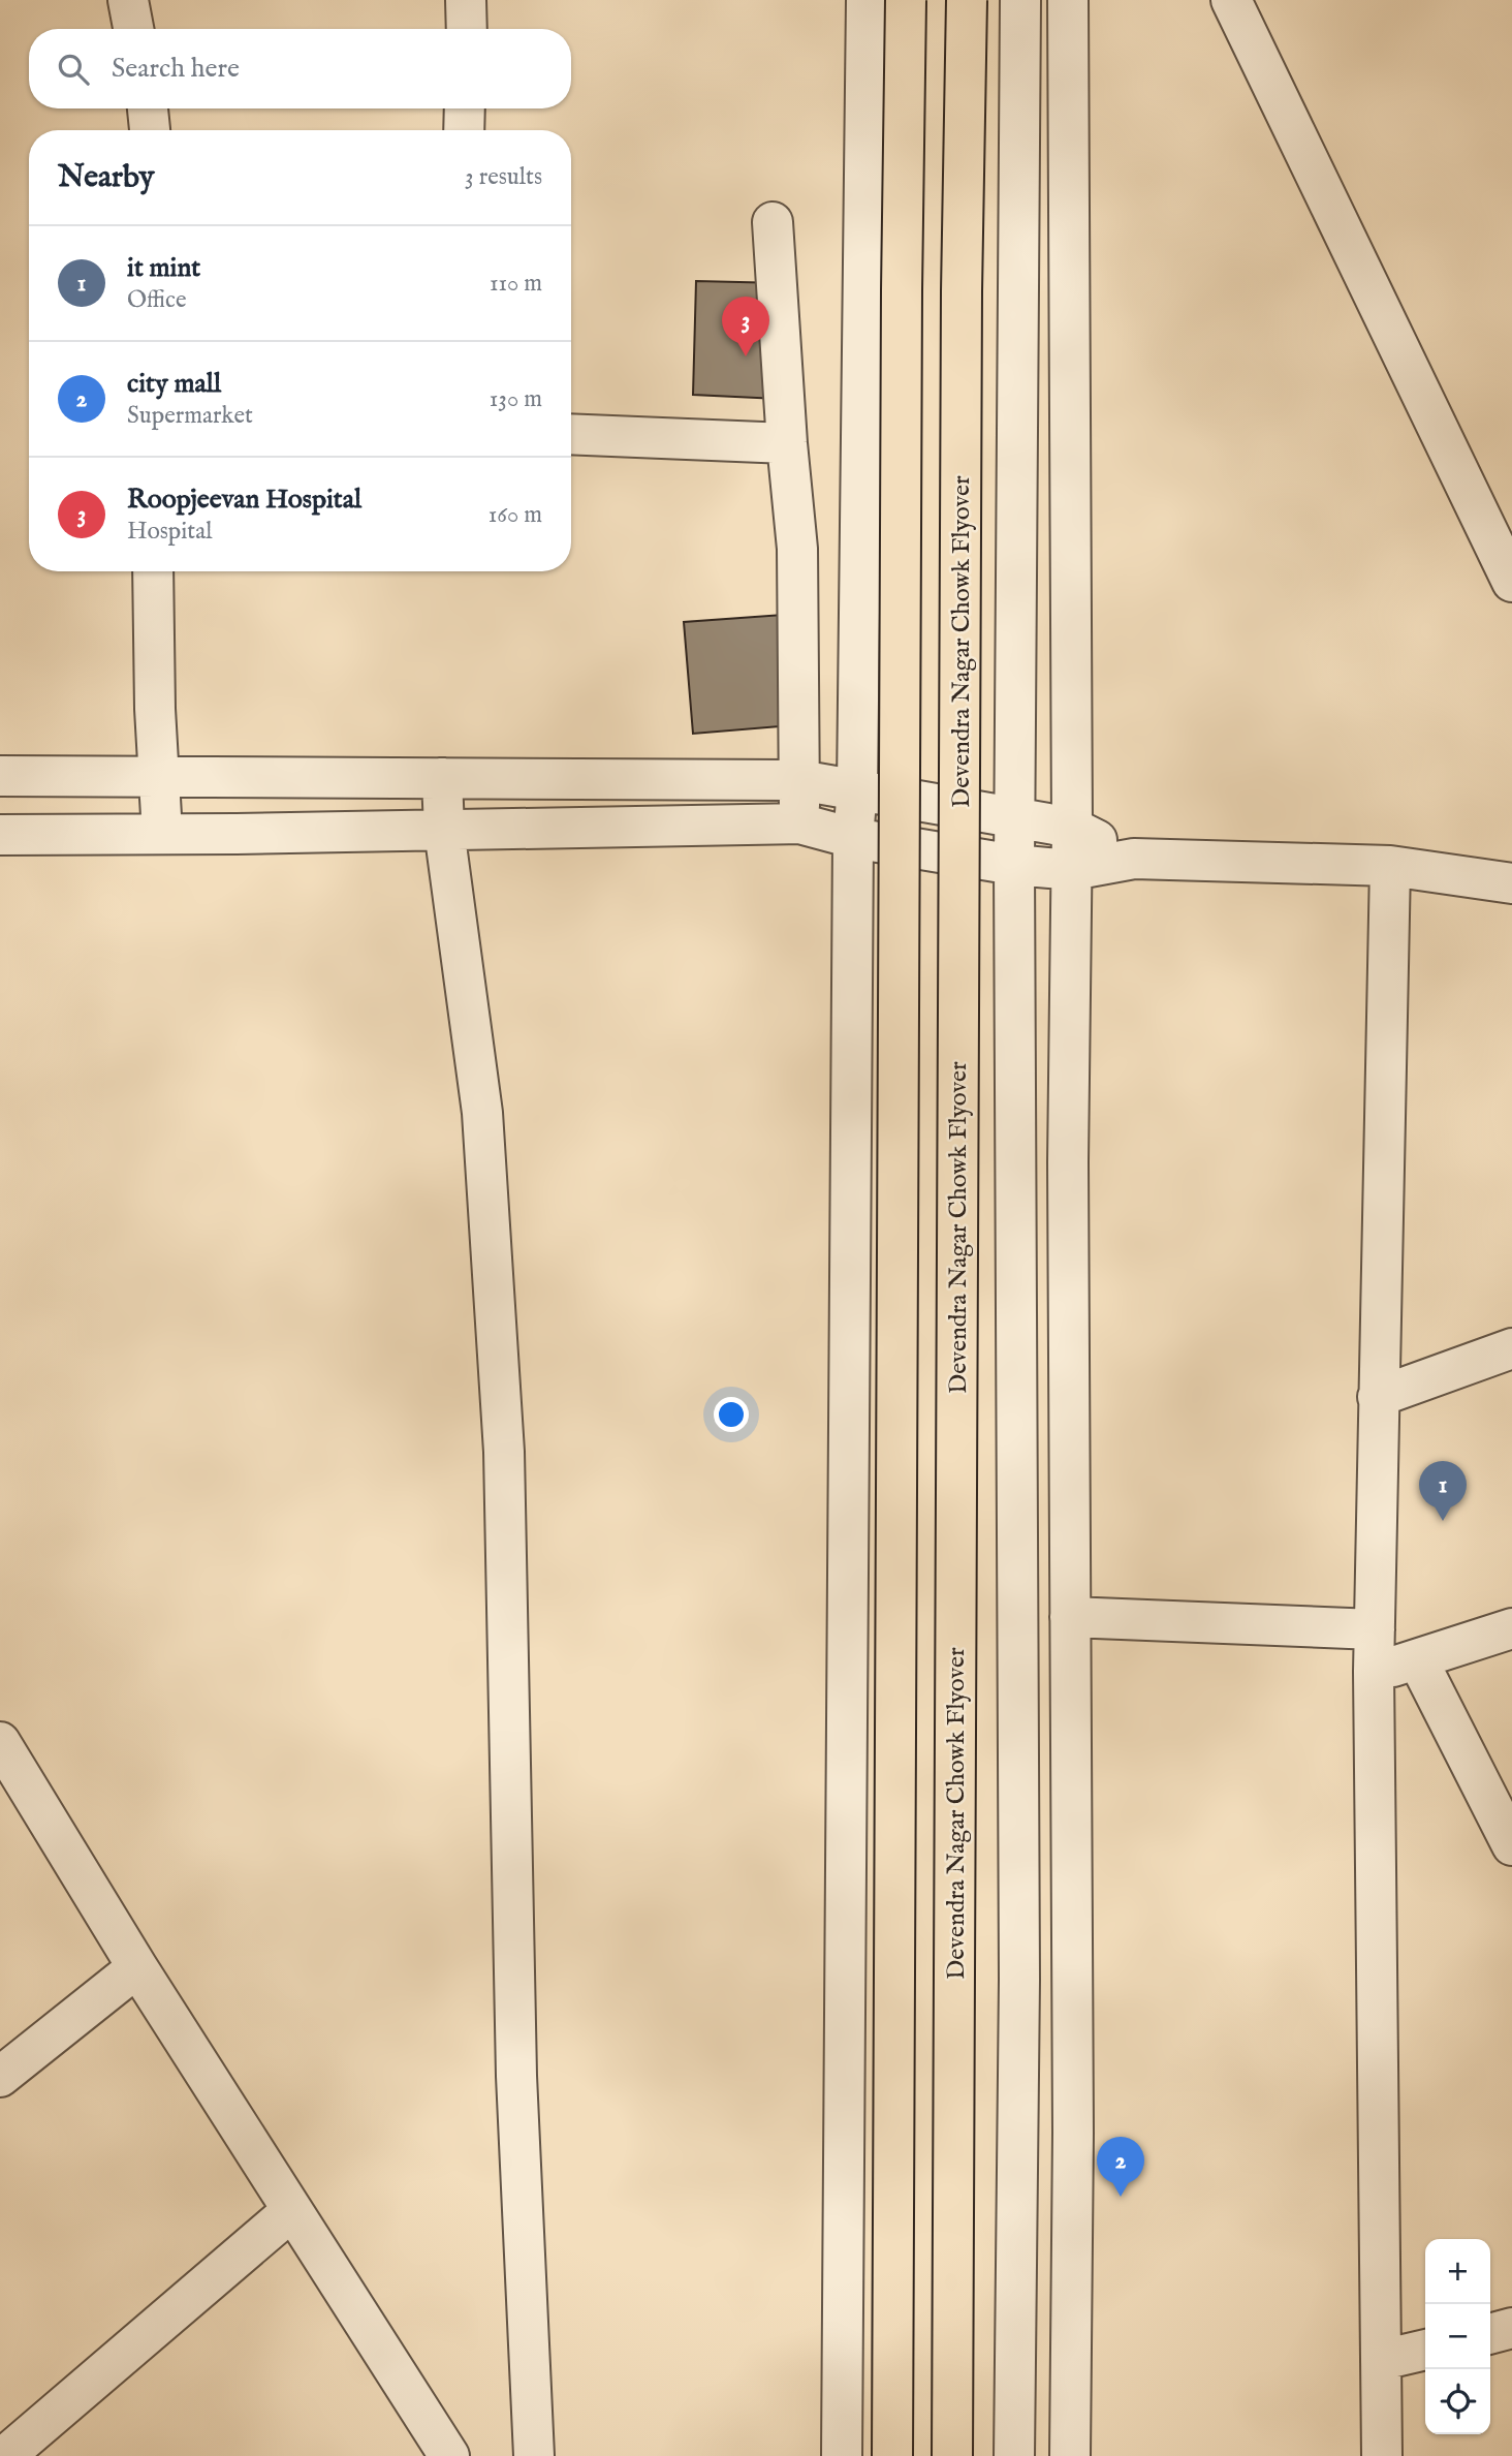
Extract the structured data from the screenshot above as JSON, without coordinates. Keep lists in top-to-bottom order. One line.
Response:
{"streets":{"highway":["Devendra Nagar Chowk Flyover"]},"page":{"search":"Search here","heading":["Nearby","3 results"],"list":[{"mark":"1","name":"it mint","note":"Office","value":"110 m"},{"mark":"2","name":"city mall","note":"Supermarket","value":"130 m"},{"mark":"3","name":"Roopjeevan Hospital","note":"Hospital","value":"160 m"}],"pins":["3","1","2"],"map_buttons":["+","−"]}}
